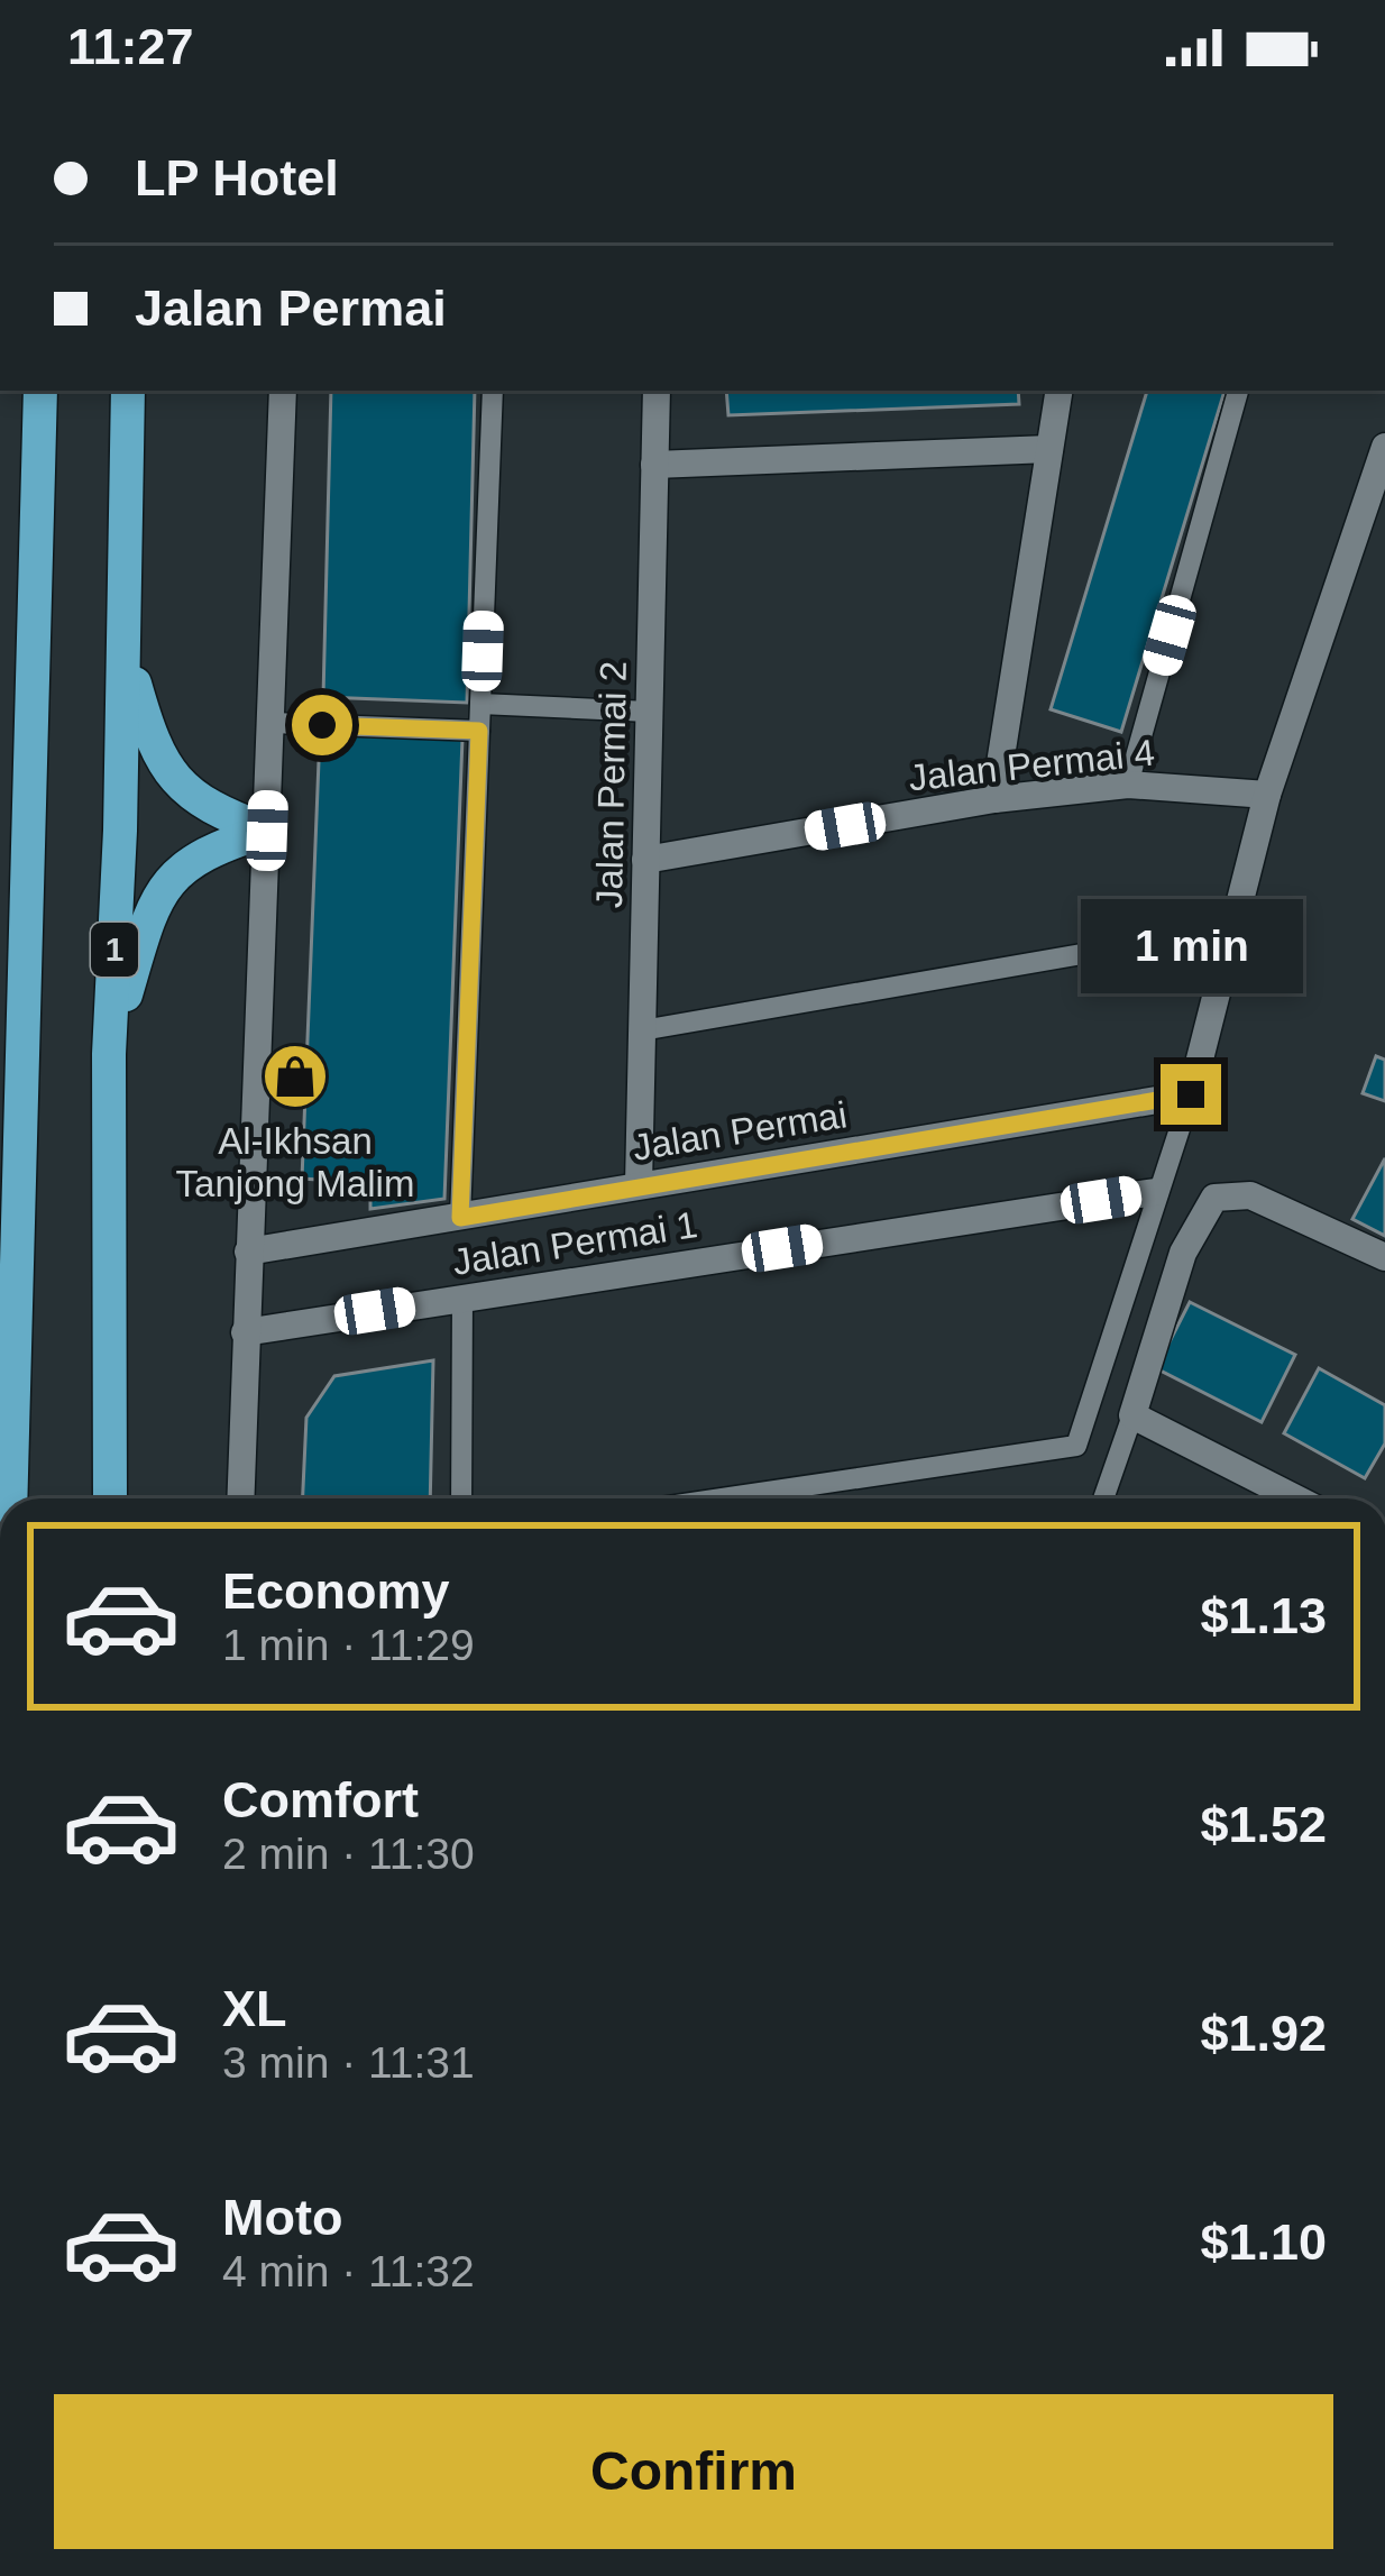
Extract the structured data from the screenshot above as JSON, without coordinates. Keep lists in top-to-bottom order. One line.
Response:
{"streets":{"main road":["1"],"street":["Jalan Permai 4","Jalan Permai 2","Jalan Permai","Jalan Permai 1"]},"crossings":[["Jalan Permai 4","Jalan Permai 2"],["Jalan Permai 2","Jalan Permai"]],"places":{"shop":["Al-Ikhsan Tanjong Malim"]},"page":{"status":"11:27","banner":["LP Hotel","Jalan Permai"],"bubble":"1 min","list":[{"name":"Economy","note":"1 min · 11:29","value":"$1.13"},{"name":"Comfort","note":"2 min · 11:30","value":"$1.52"},{"name":"XL","note":"3 min · 11:31","value":"$1.92"},{"name":"Moto","note":"4 min · 11:32","value":"$1.10"}],"buttons":"Confirm"}}
